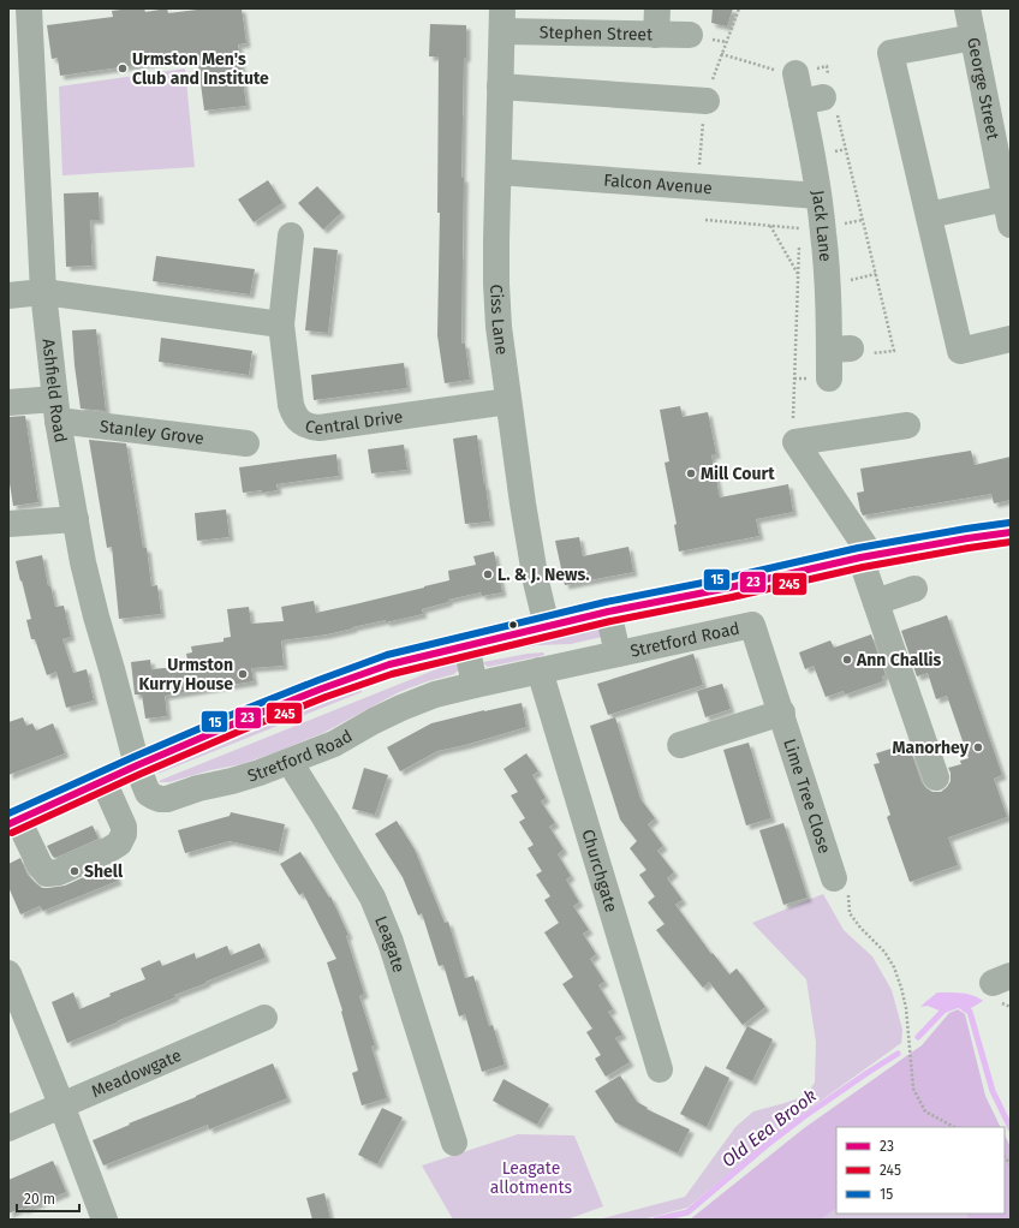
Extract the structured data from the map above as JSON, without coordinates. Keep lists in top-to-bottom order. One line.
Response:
{"streets":{"street":["Stephen Street","George Street","Falcon Avenue","Jack Lane","Ciss Lane","Ashfield Road","Central Drive","Stanley Grove","Stretford Road","Lime Tree Close","Churchgate","Leagate","Meadowgate"]},"crossings":[["Stephen Street","Ciss Lane"],["Falcon Avenue","Jack Lane"],["Falcon Avenue","Ciss Lane"],["Ciss Lane","Central Drive"],["Ashfield Road","Stanley Grove"],["Ashfield Road","Stretford Road"],["Stretford Road","Lime Tree Close"],["Stretford Road","Churchgate"],["Stretford Road","Leagate"]],"water":["Old Eea Brook"],"parks":["Leagate allotments"],"places":["Urmston Men's Club and Institute","Mill Court","L. & J. News.","Ann Challis","Urmston Kurry House","Manorhey","Shell"],"lines":["transit line 15","transit line 23","transit line 245"],"legend":["23","245","15"],"scale_bar":"20 m"}
